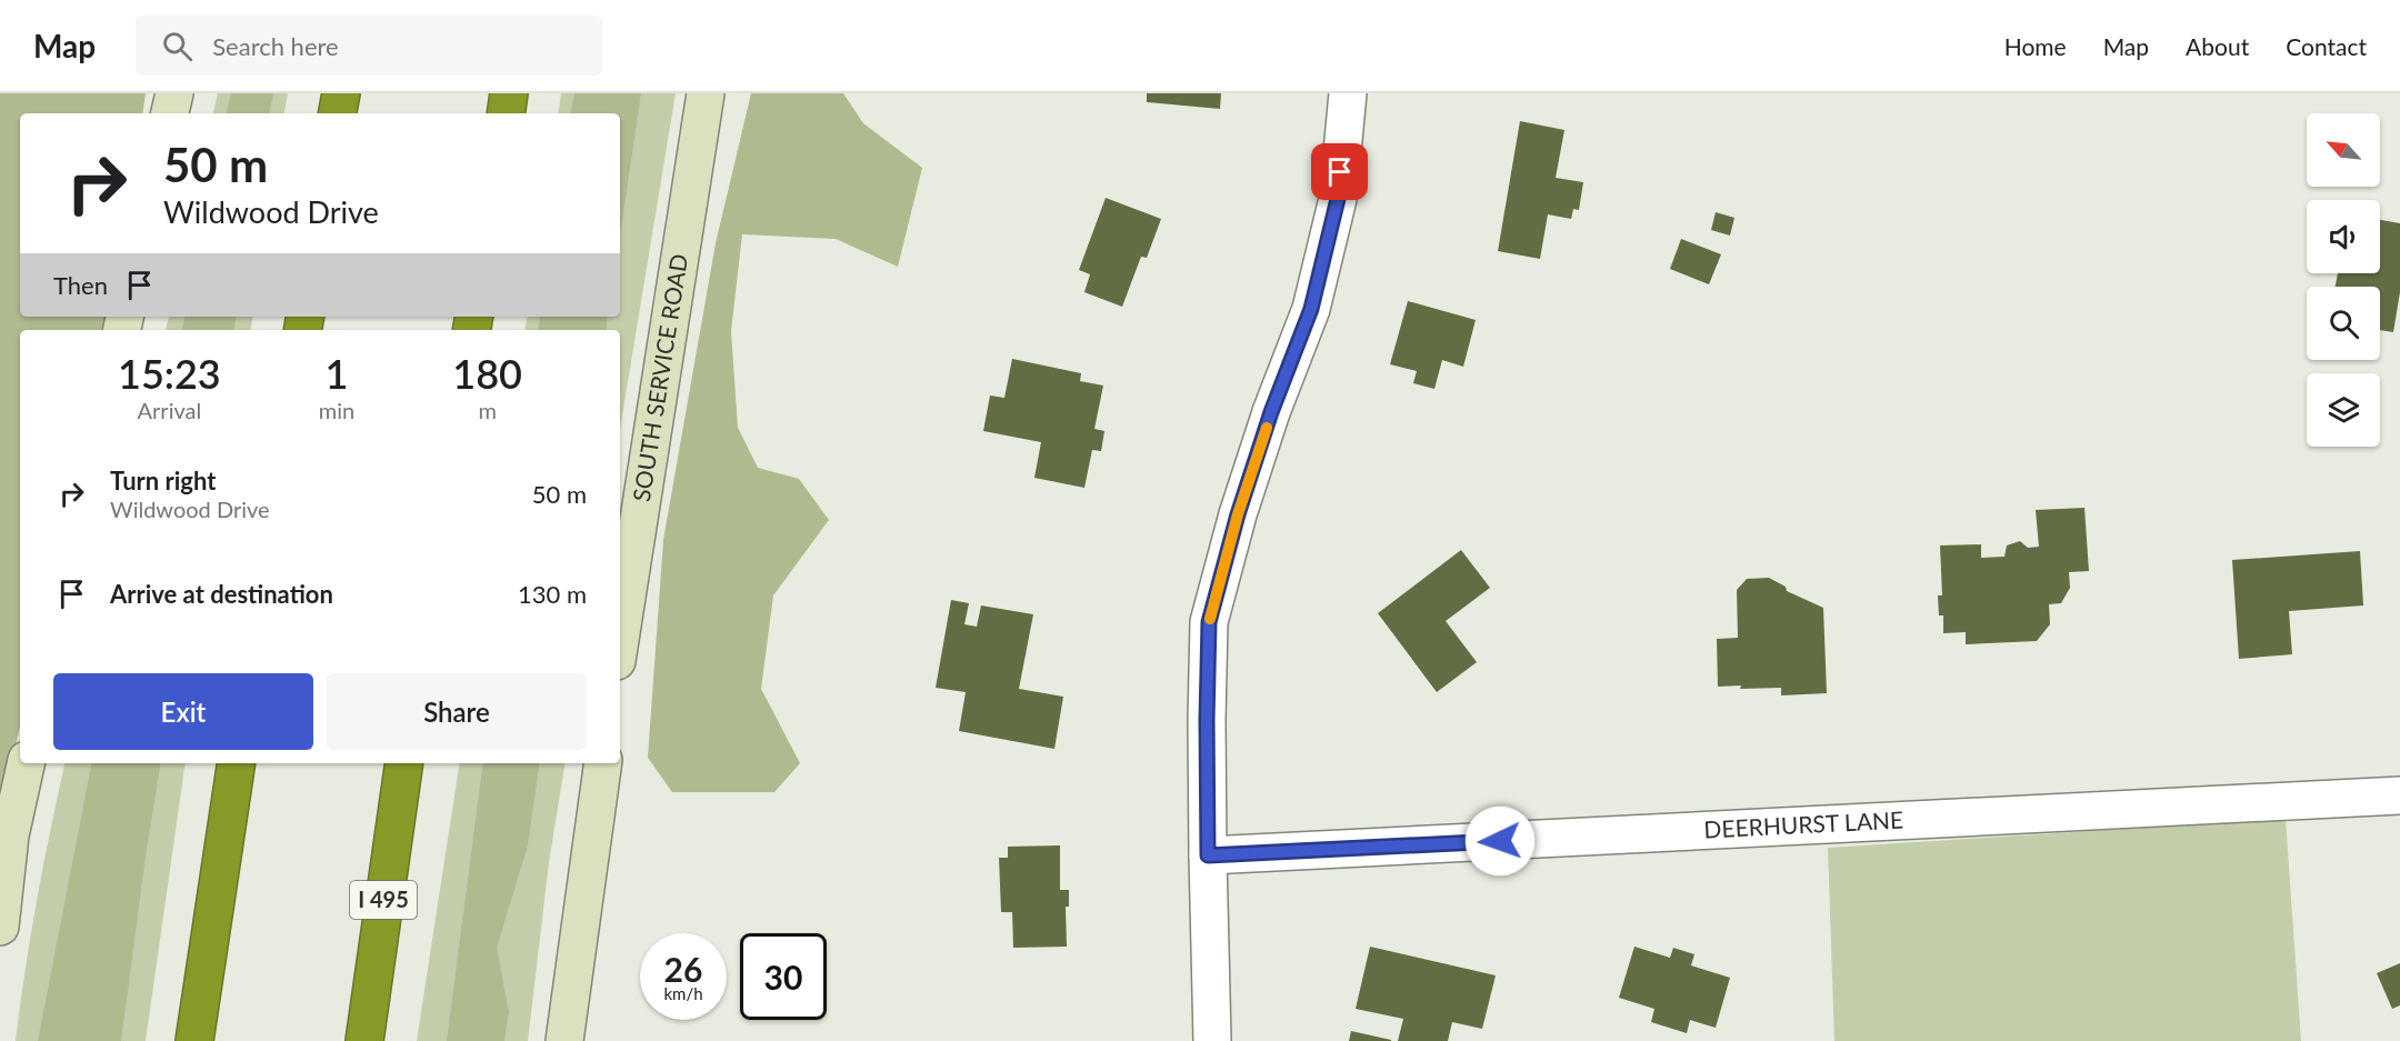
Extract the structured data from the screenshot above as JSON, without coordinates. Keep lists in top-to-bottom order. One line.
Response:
{"streets":{"highway":["I 495"],"main road":["SOUTH SERVICE ROAD"],"street":["DEERHURST LANE"]},"north":"top left","page":{"header":"Map","search":"Search here","nav":["Home","Map","About","Contact"],"turn":["50 m","Wildwood Drive"],"then":"Then","eta":["15:23","Arrival","1","min","180","m"],"list":[{"name":"Turn right","note":"Wildwood Drive","value":"50 m"},{"name":"Arrive at destination","value":"130 m"}],"buttons":["Exit","Share"],"speed":"26 km/h","limit":"30"}}
